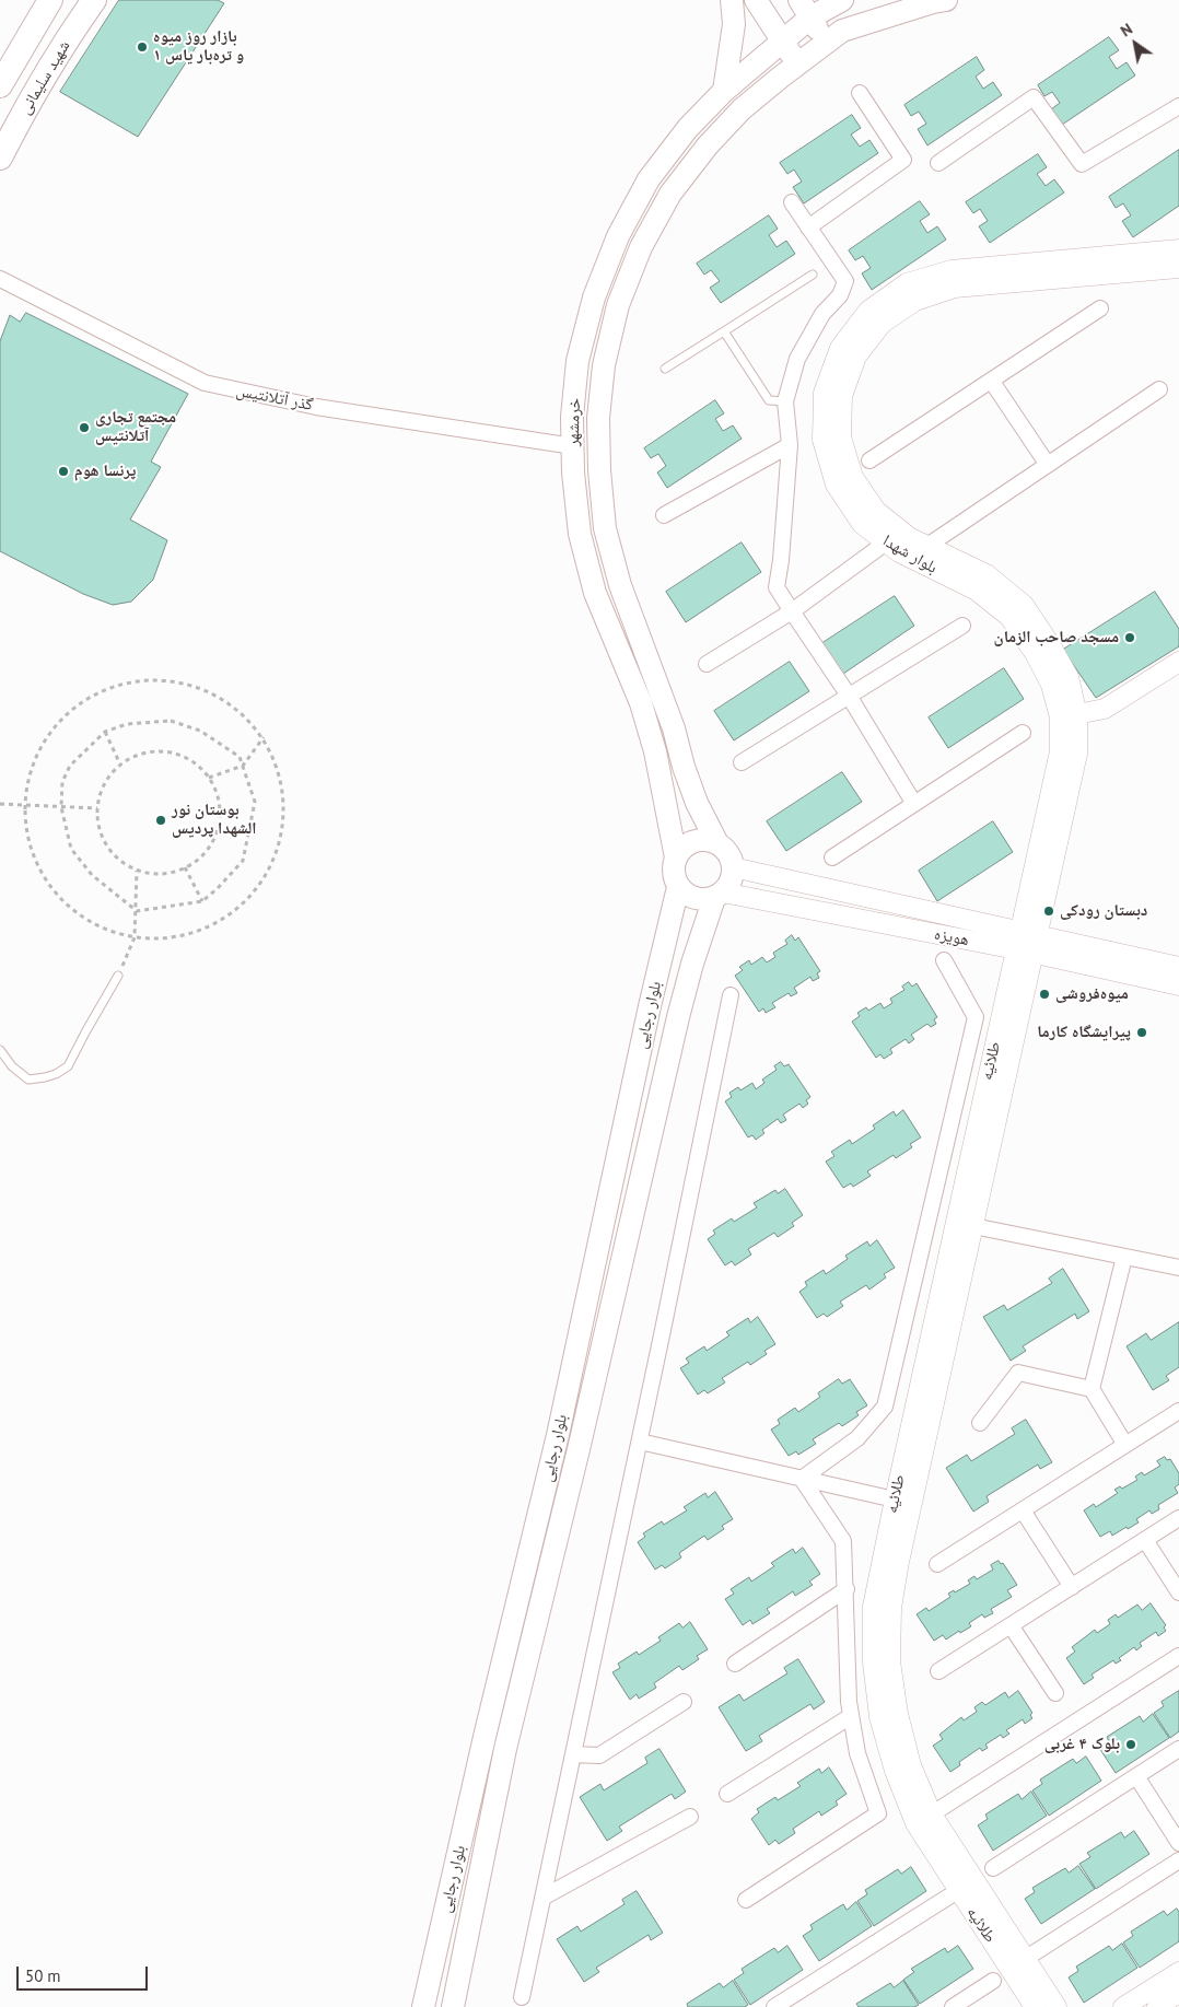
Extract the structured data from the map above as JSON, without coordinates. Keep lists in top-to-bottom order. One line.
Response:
{"streets":{"main road":["شهید سلیمانی","خرمشهر","بلوار رجایی"],"street":["گذر آتلانتیس","بلوار شهدا","هویزه","طلائیه"]},"crossings":[["گذر آتلانتیس","خرمشهر"],["خرمشهر","هویزه"],["خرمشهر","بلوار رجایی"],["بلوار شهدا","هویزه"],["بلوار شهدا","طلائیه"],["هویزه","بلوار رجایی"],["هویزه","طلائیه"]],"places":["بازار روز میوه و تره‌بار یاس ۱","مجتمع تجاری آتلانتیس","پرنسا هوم","مسجد صاحب الزمان","بوستان نور الشهدا پردیس","دبستان رودکی","میوه‌فروشی","پیرایشگاه کارما","بلوک ۴ غربی"],"scale_bar":"50 m","north":"top left"}
